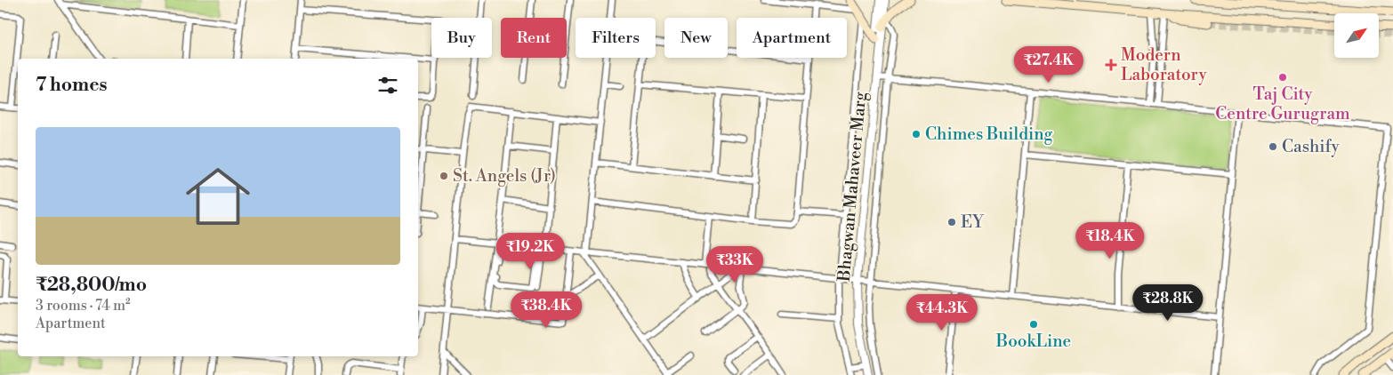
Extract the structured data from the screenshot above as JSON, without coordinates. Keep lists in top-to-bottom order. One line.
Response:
{"streets":{"street":["Bhagwan Mahaveer Marg"]},"places":{"health":["Modern Laboratory"],"other":["Taj City Centre Gurugram","Chimes Building","Cashify","St. Angels (Jr)","EY","BookLine"]},"north":"top right","page":{"chip":["Buy","Rent","Filters","New","Apartment"],"price":["₹27.4K","₹18.4K","₹19.2K","₹33K","₹28.8K","₹38.4K","₹44.3K"],"heading":"7 homes","list":[{"name":"₹28,800/mo","note":"3 rooms · 74 m² · Apartment"}]}}
